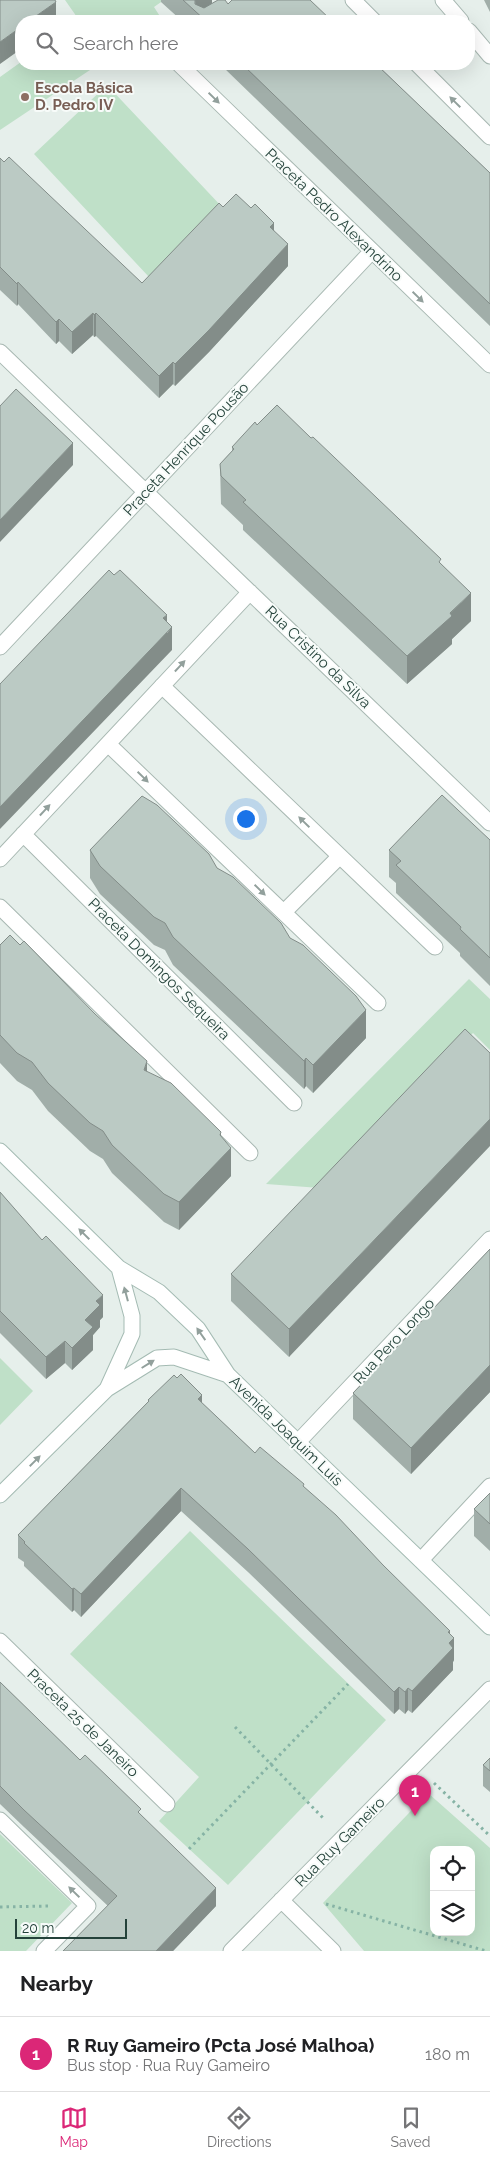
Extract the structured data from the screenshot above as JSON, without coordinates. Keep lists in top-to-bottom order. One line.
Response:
{"streets":{"street":["Praceta Pedro Alexandrino","Praceta Henrique Pousão","Rua Cristino da Silva","Praceta Domingos Sequeira","Rua Pero Longo","Avenida Joaquim Luís","Praceta 25 de Janeiro","Rua Ruy Gameiro"]},"crossings":[["Praceta Pedro Alexandrino","Praceta Henrique Pousão"],["Praceta Henrique Pousão","Rua Cristino da Silva"],["Rua Pero Longo","Avenida Joaquim Luís"]],"one_way":["Praceta Pedro Alexandrino","Avenida Joaquim Luís"],"places":["Escola Básica D. Pedro IV"],"scale_bar":"20 m","page":{"search":"Search here","pins":"1","scale":"20 m","heading":"Nearby","list":[{"mark":"1","name":"R Ruy Gameiro (Pcta José Malhoa)","note":"Bus stop · Rua Ruy Gameiro","value":"180 m"}],"nav":["Map","Directions","Saved"]}}
